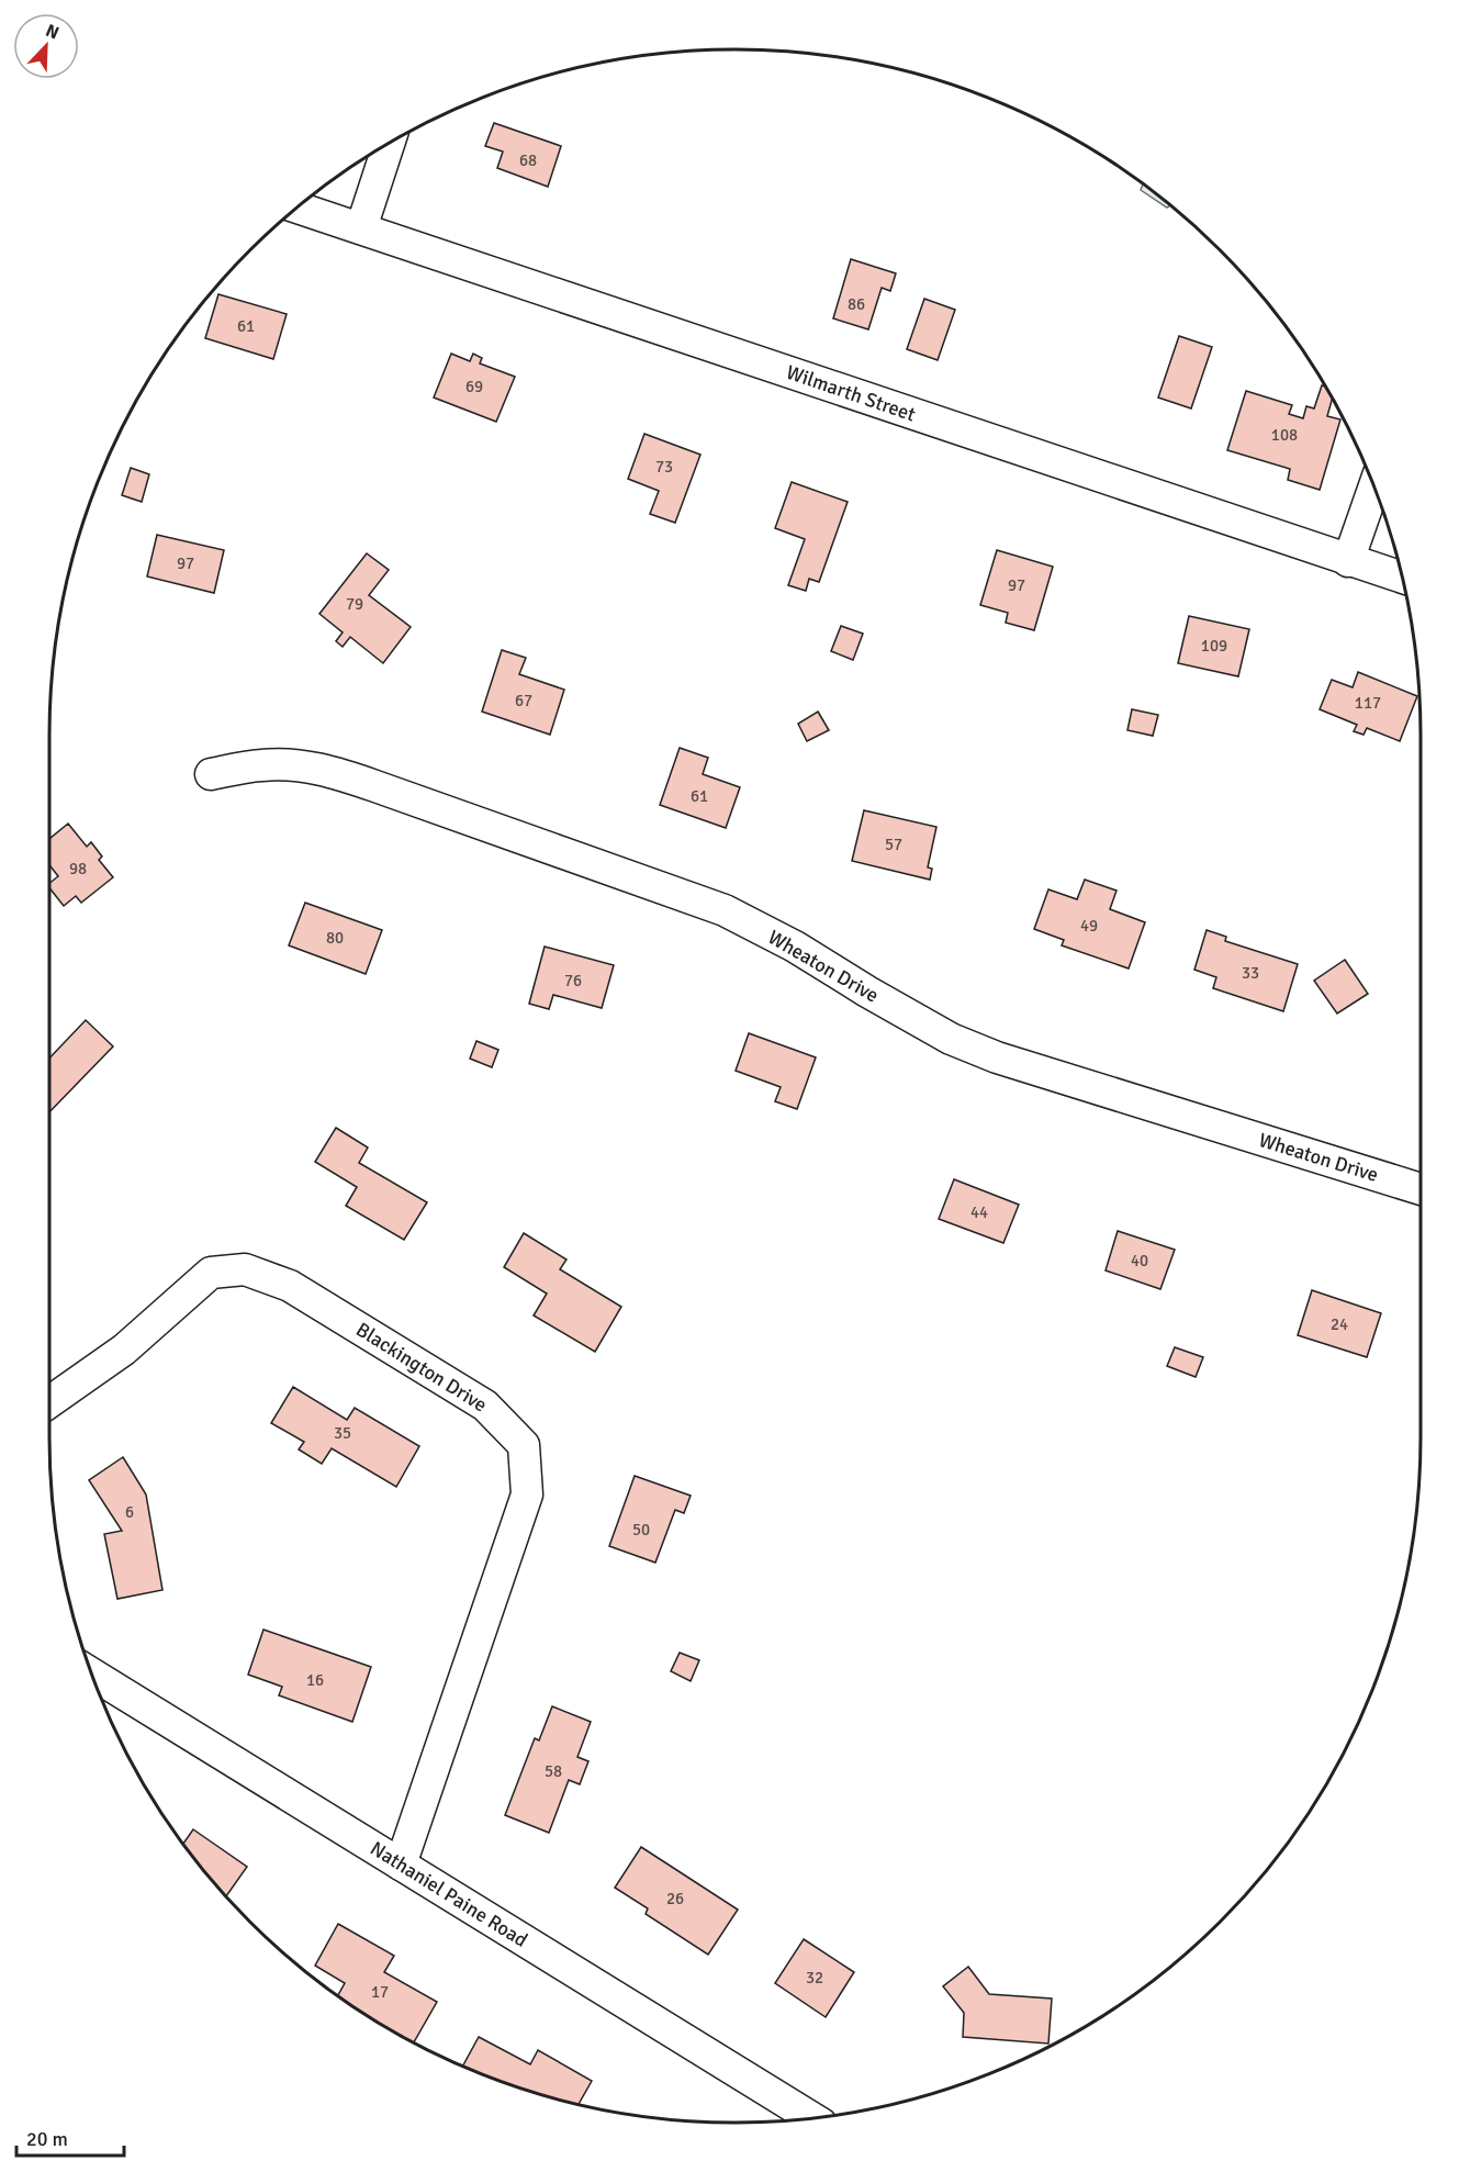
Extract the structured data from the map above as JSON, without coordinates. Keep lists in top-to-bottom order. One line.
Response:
{"streets":{"street":["Wilmarth Street","Wheaton Drive","Blackington Drive","Nathaniel Paine Road"]},"crossings":[["Blackington Drive","Nathaniel Paine Road"]],"house_numbers":["68","86","61","69","108","73","97","97","79","109","67","117","61","57","98","49","80","33","76","44","40","24","35","6","50","16","58","26","32","17"],"scale_bar":"20 m","north":"top right"}
